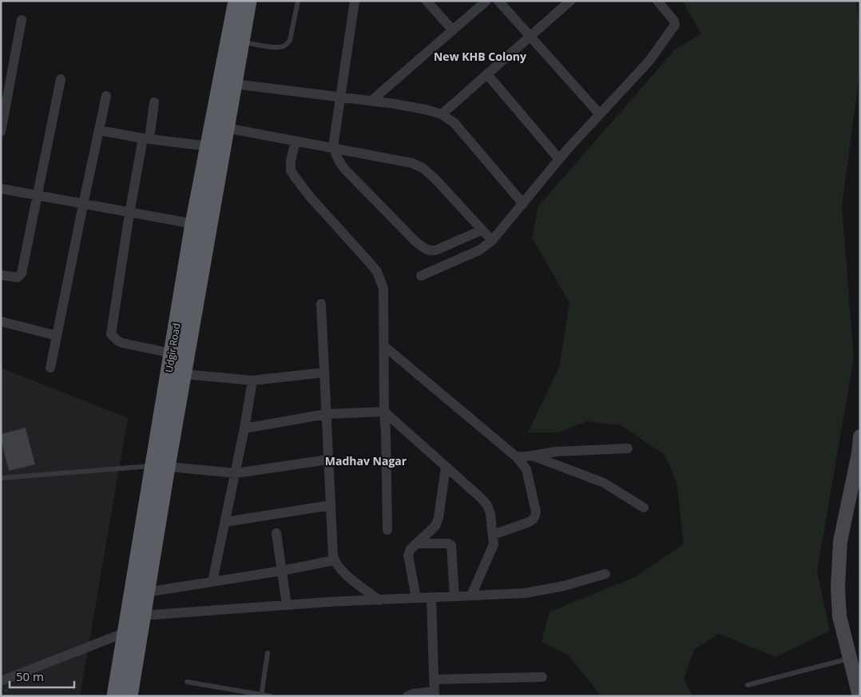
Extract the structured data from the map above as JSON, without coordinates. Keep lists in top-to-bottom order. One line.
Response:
{"streets":{"highway":["Udgir Road"]},"districts":["New KHB Colony","Madhav Nagar"],"scale_bar":"50 m"}
